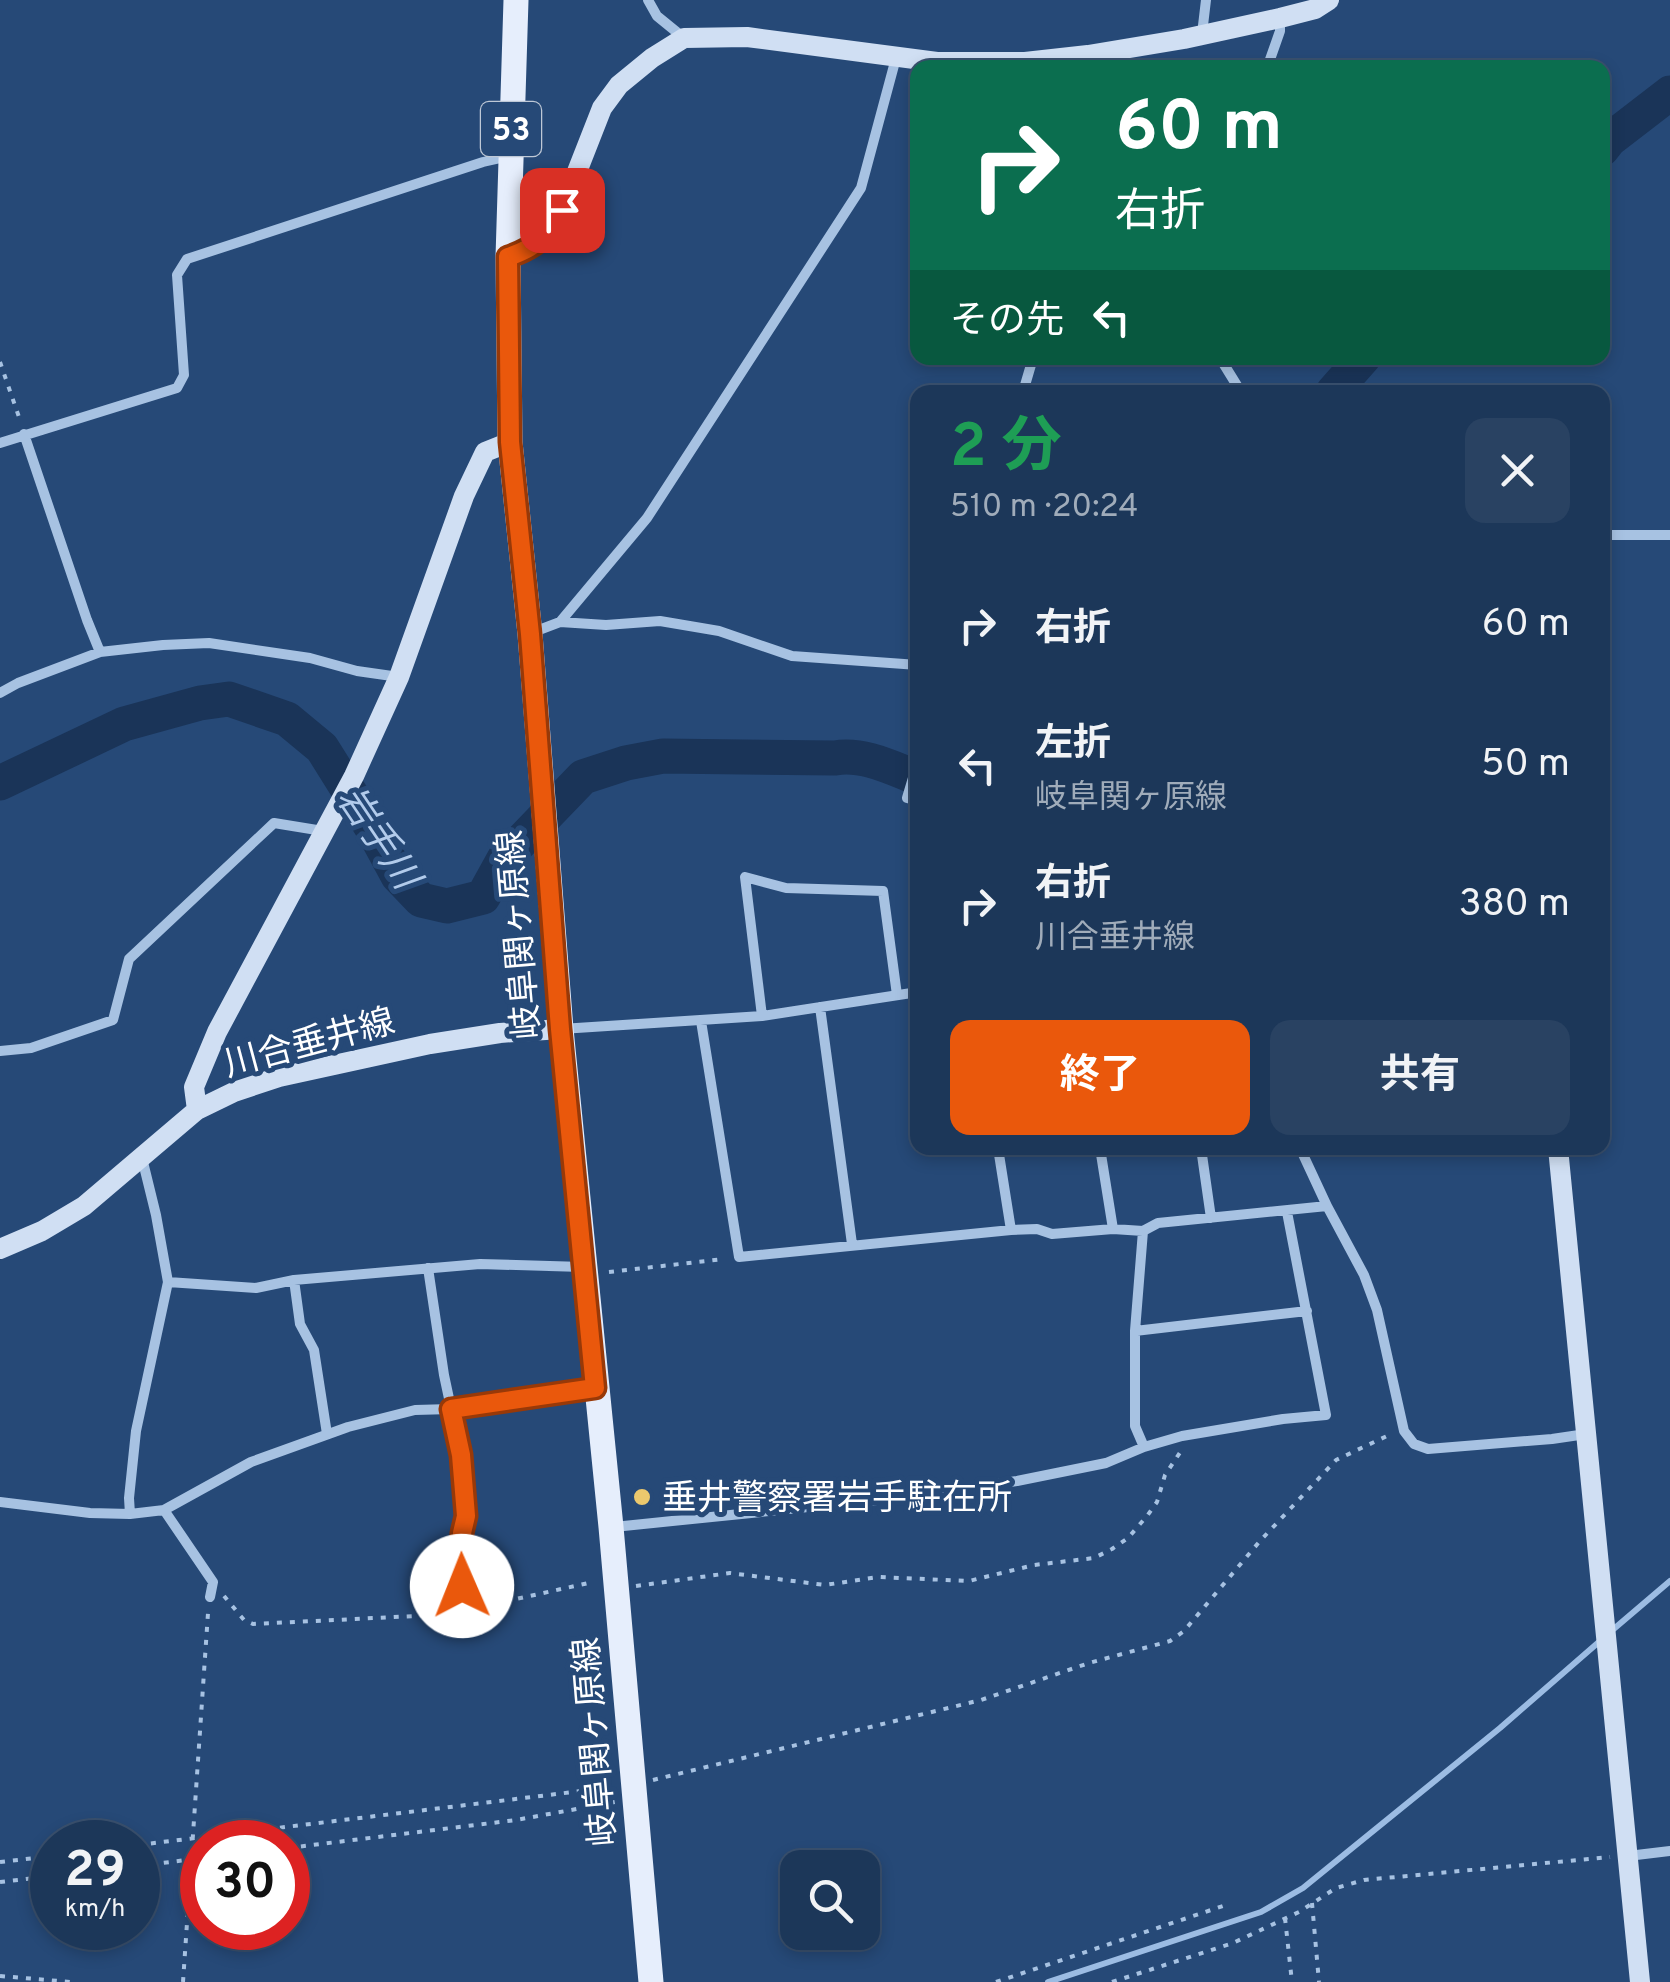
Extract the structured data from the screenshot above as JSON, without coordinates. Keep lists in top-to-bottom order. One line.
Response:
{"streets":{"main road":["53","岐阜関ヶ原線"],"street":["川合垂井線"]},"crossings":[["岐阜関ヶ原線","川合垂井線"]],"water":["岩手川"],"places":["垂井警察署岩手駐在所"],"page":{"turn":["60 m","右折"],"then":"その先","heading":["2 分","510 m · 20:24"],"list":[{"name":"右折","value":"60 m"},{"name":"左折","note":"岐阜関ヶ原線","value":"50 m"},{"name":"右折","note":"川合垂井線","value":"380 m"}],"buttons":["終了","共有"],"speed":"29 km/h","limit":"30"}}
